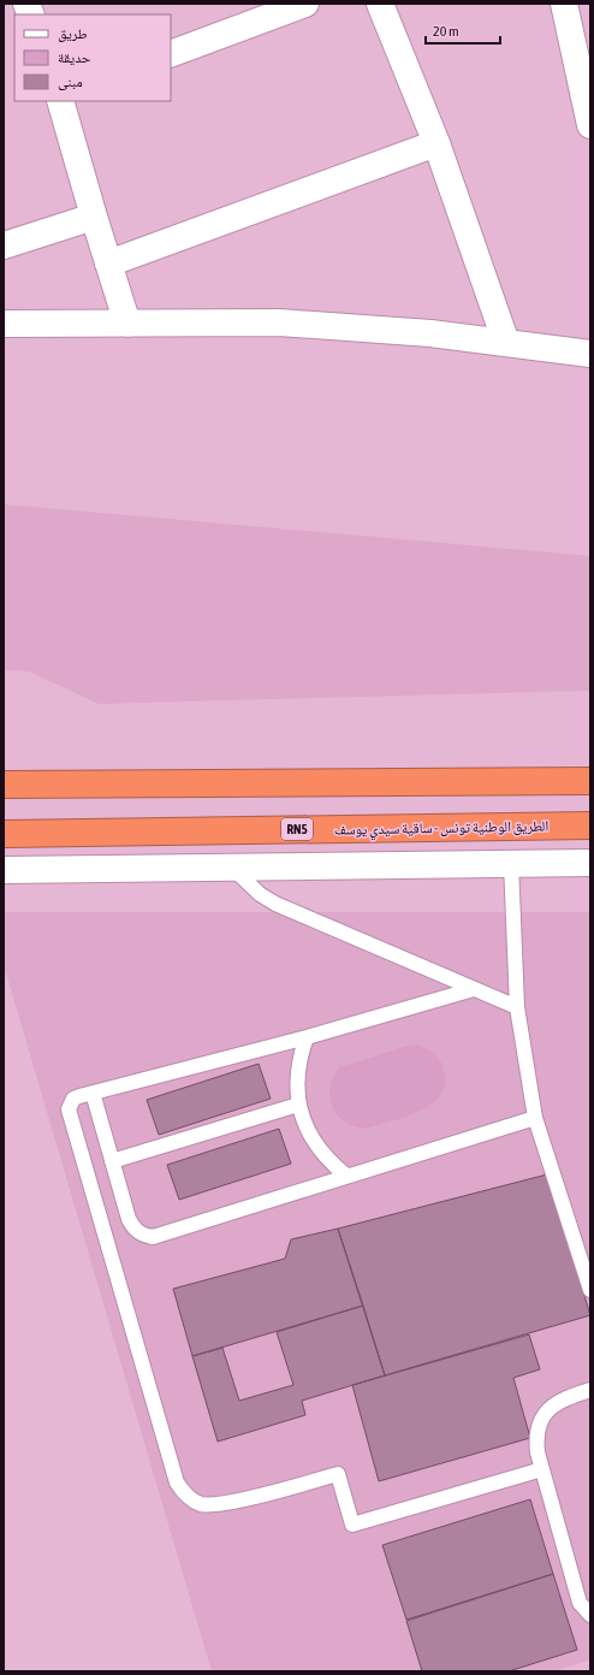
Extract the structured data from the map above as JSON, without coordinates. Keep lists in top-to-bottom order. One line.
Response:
{"streets":{"highway":["الطريق الوطنية تونس - ساقية سيدي يوسف","RN5"]},"legend":["طريق","حديقة","مبنى"],"scale_bar":"20 m"}
